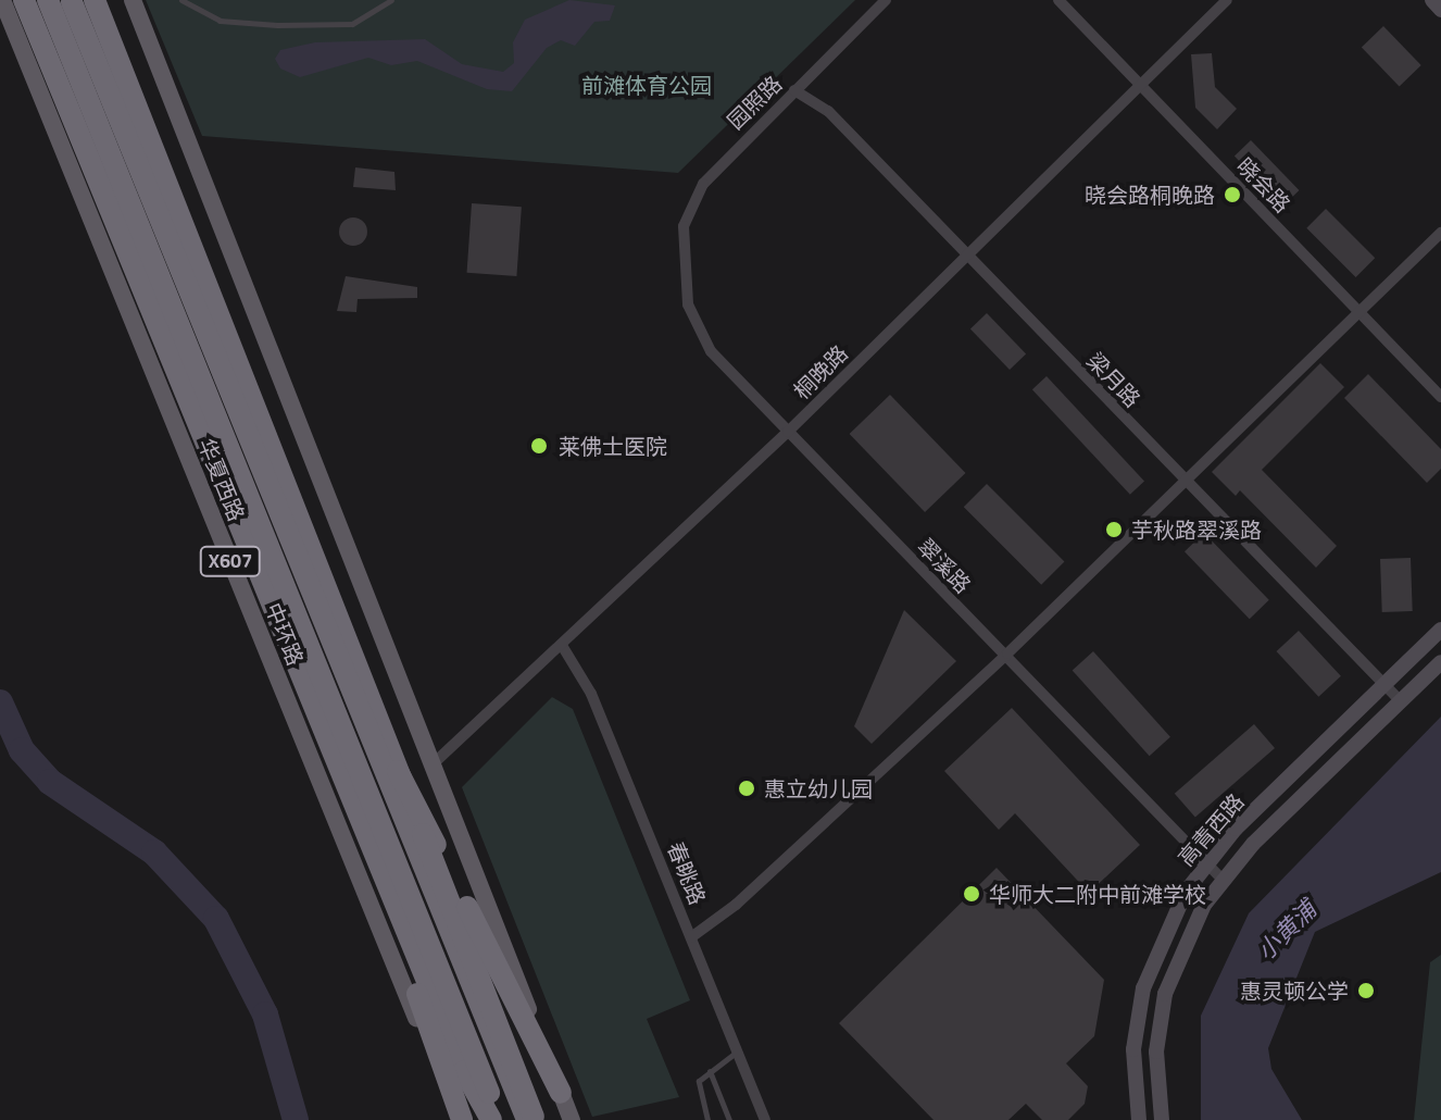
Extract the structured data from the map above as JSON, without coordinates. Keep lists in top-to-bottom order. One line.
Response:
{"streets":{"highway":["中环路"],"main road":["华夏西路","X607"],"street":["园照路","晓会路","桐晚路","梁月路","翠溪路","高青西路","春眺路"]},"crossings":[["园照路","梁月路"],["园照路","翠溪路"],["晓会路","桐晚路"],["桐晚路","梁月路"],["桐晚路","翠溪路"],["桐晚路","春眺路"],["梁月路","高青西路"],["翠溪路","高青西路"]],"water":["小黄浦"],"parks":["前滩体育公园"],"places":["晓会路桐晚路","莱佛士医院","芋秋路翠溪路","惠立幼儿园","华师大二附中前滩学校","惠灵顿公学"]}
